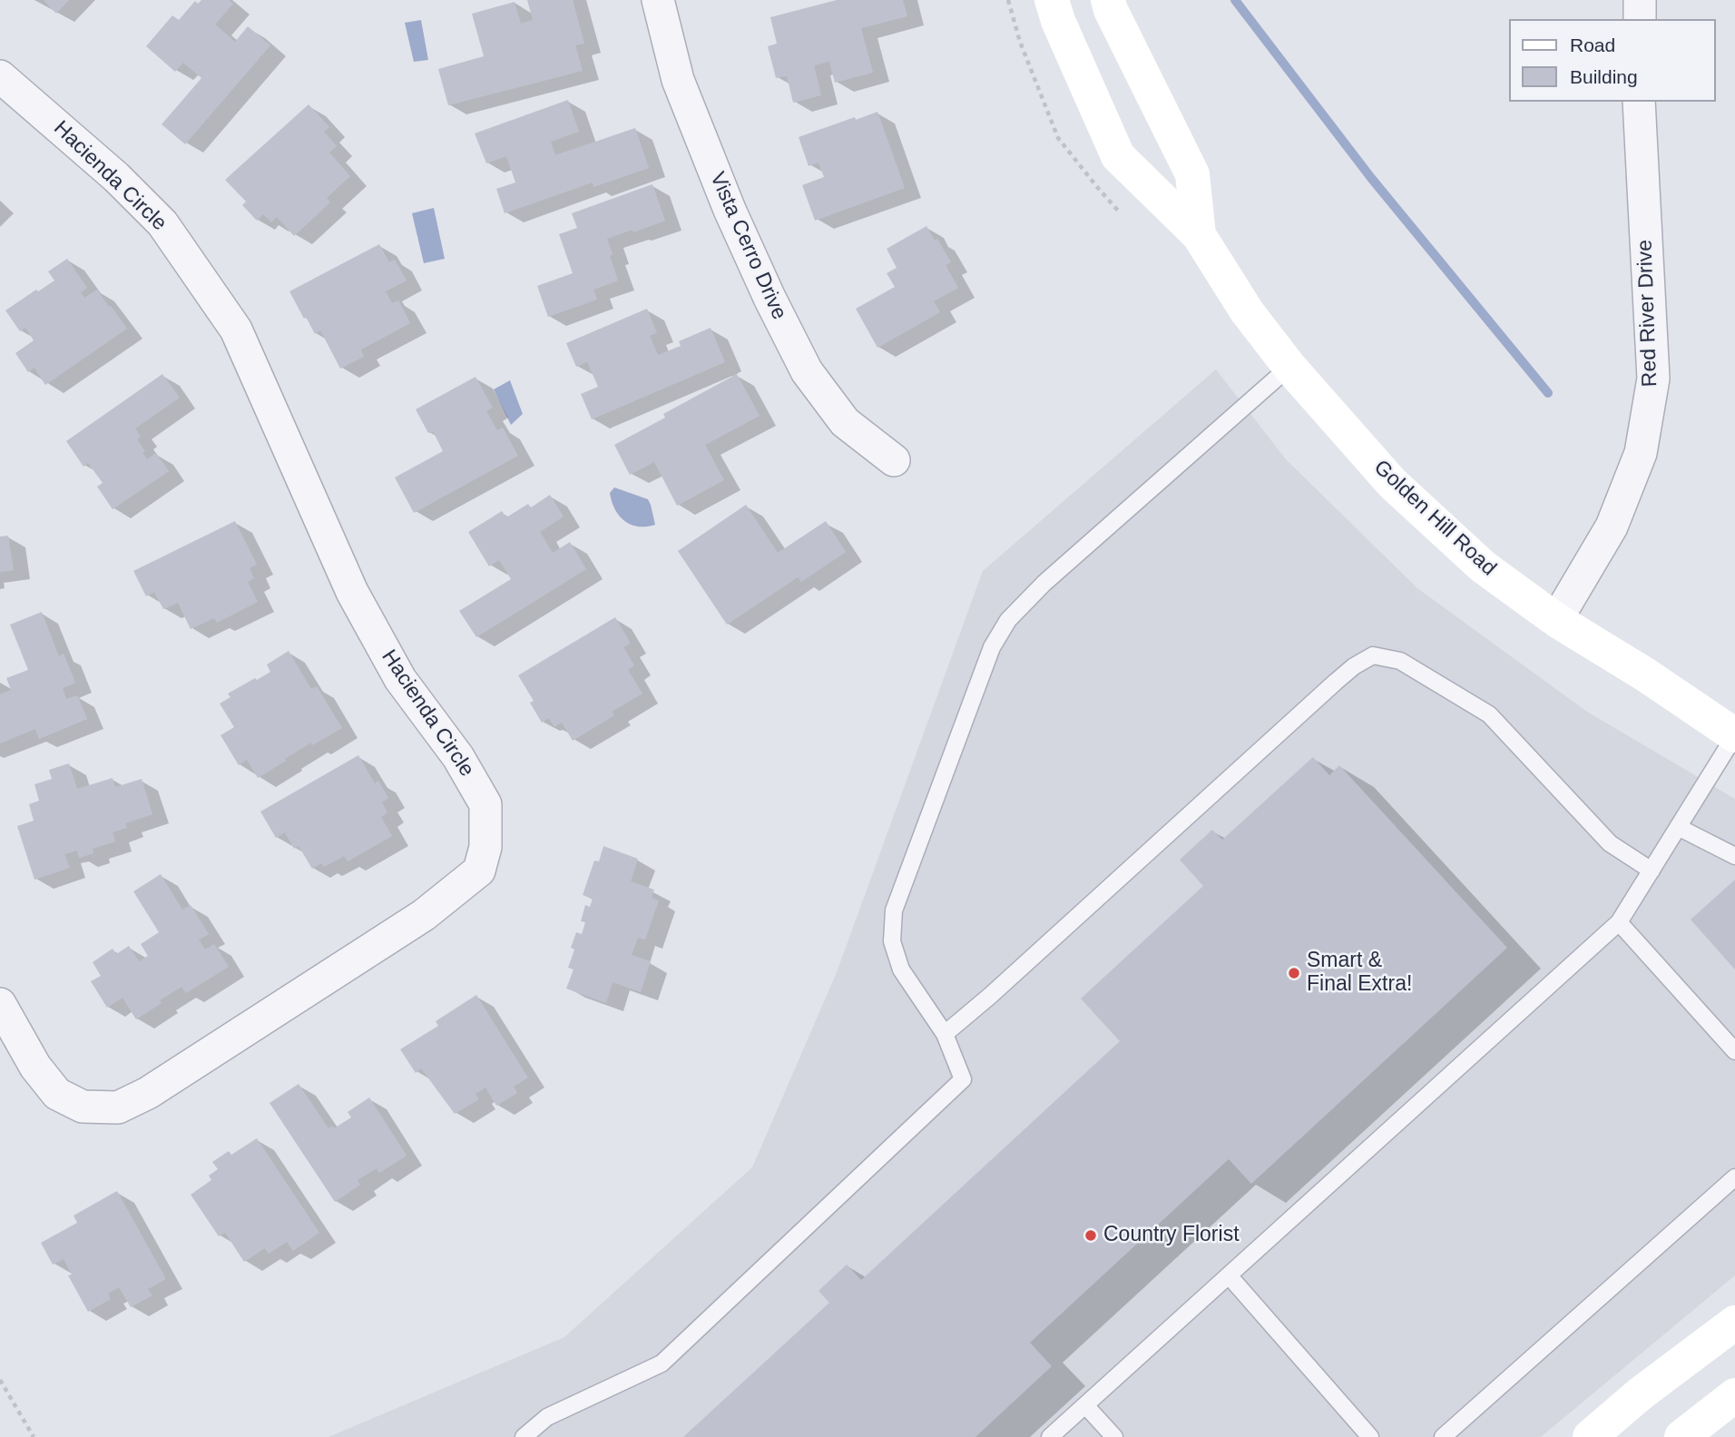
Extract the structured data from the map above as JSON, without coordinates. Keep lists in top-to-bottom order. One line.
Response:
{"streets":{"main road":["Golden Hill Road"],"street":["Hacienda Circle","Vista Cerro Drive","Red River Drive"]},"crossings":[["Red River Drive","Golden Hill Road"]],"places":["Smart & Final Extra!","Country Florist"],"legend":["Road","Building"]}
